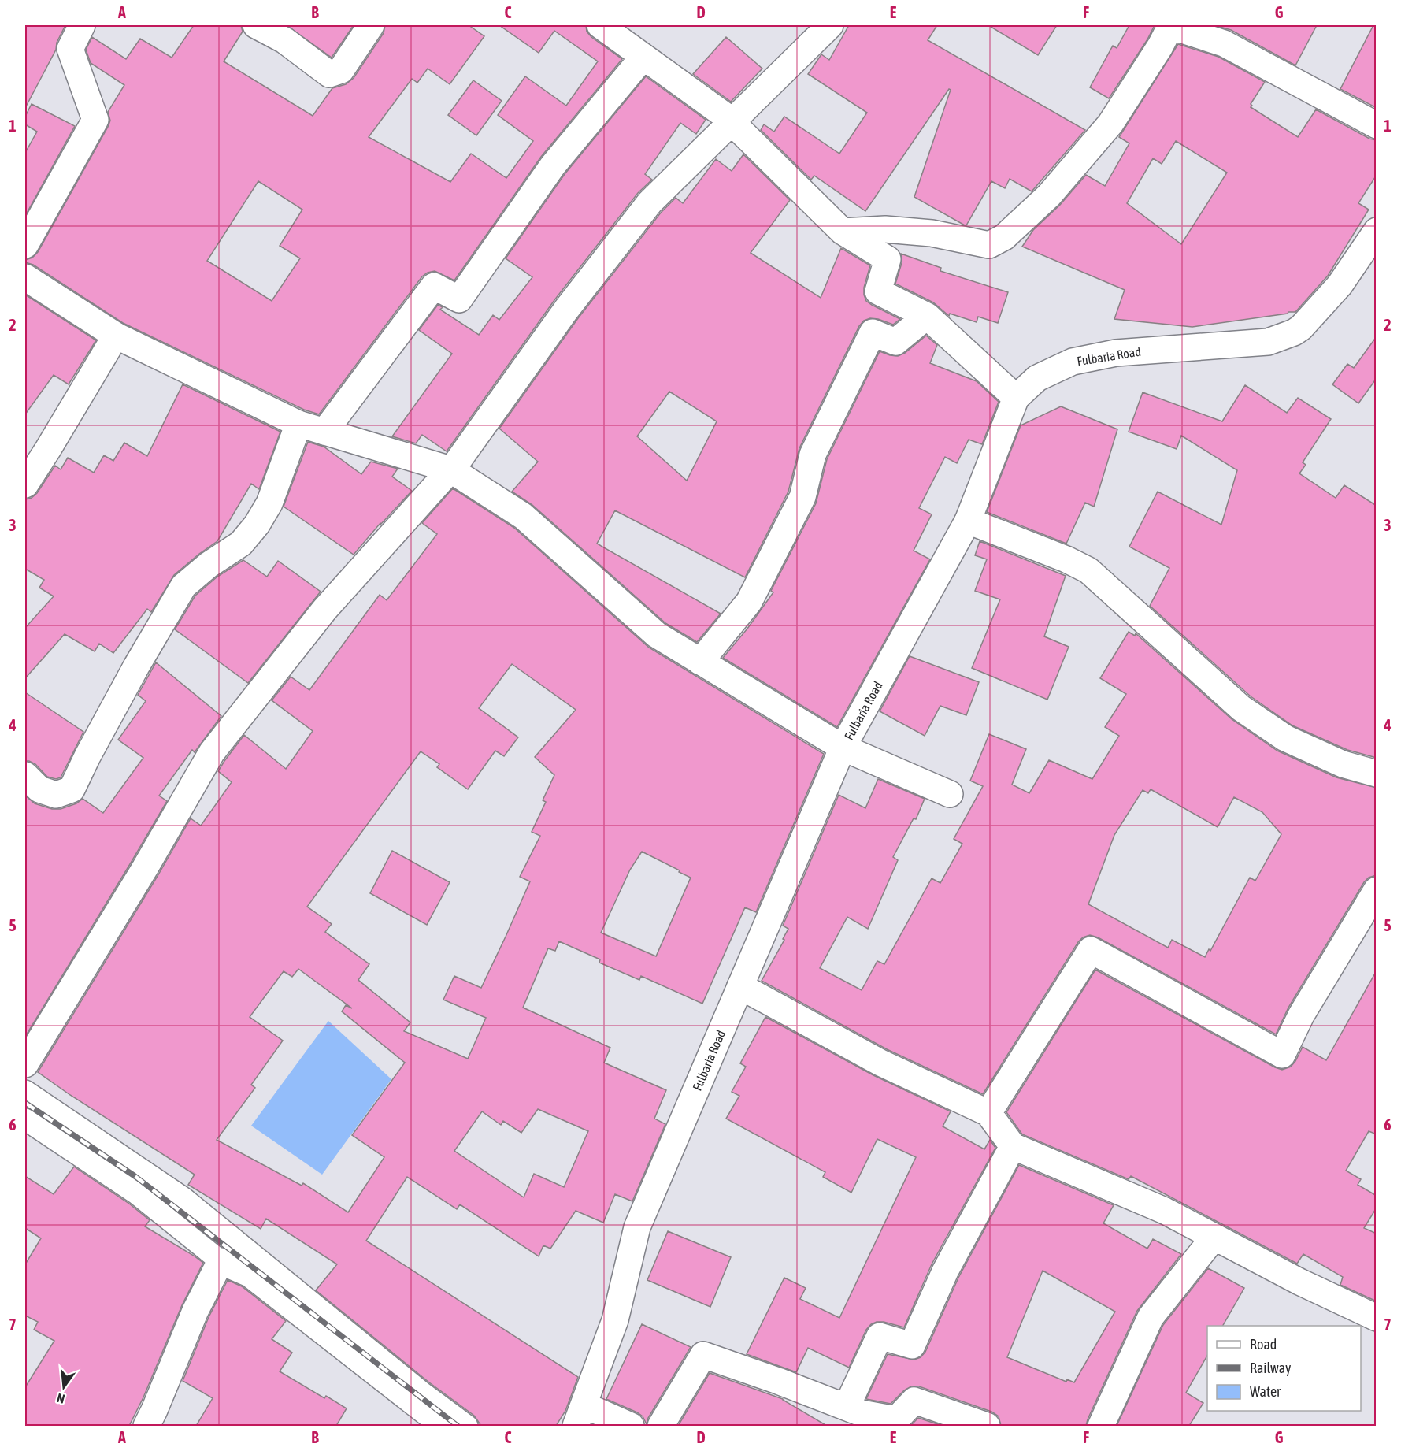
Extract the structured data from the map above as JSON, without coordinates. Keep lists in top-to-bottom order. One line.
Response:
{"streets":{"street":["Fulbaria Road"]},"legend":["Road","Railway","Water"],"north":"bottom","grid":{"columns":["A","B","C","D","E","F","G"],"rows":["1","2","3","4","5","6","7"]}}
